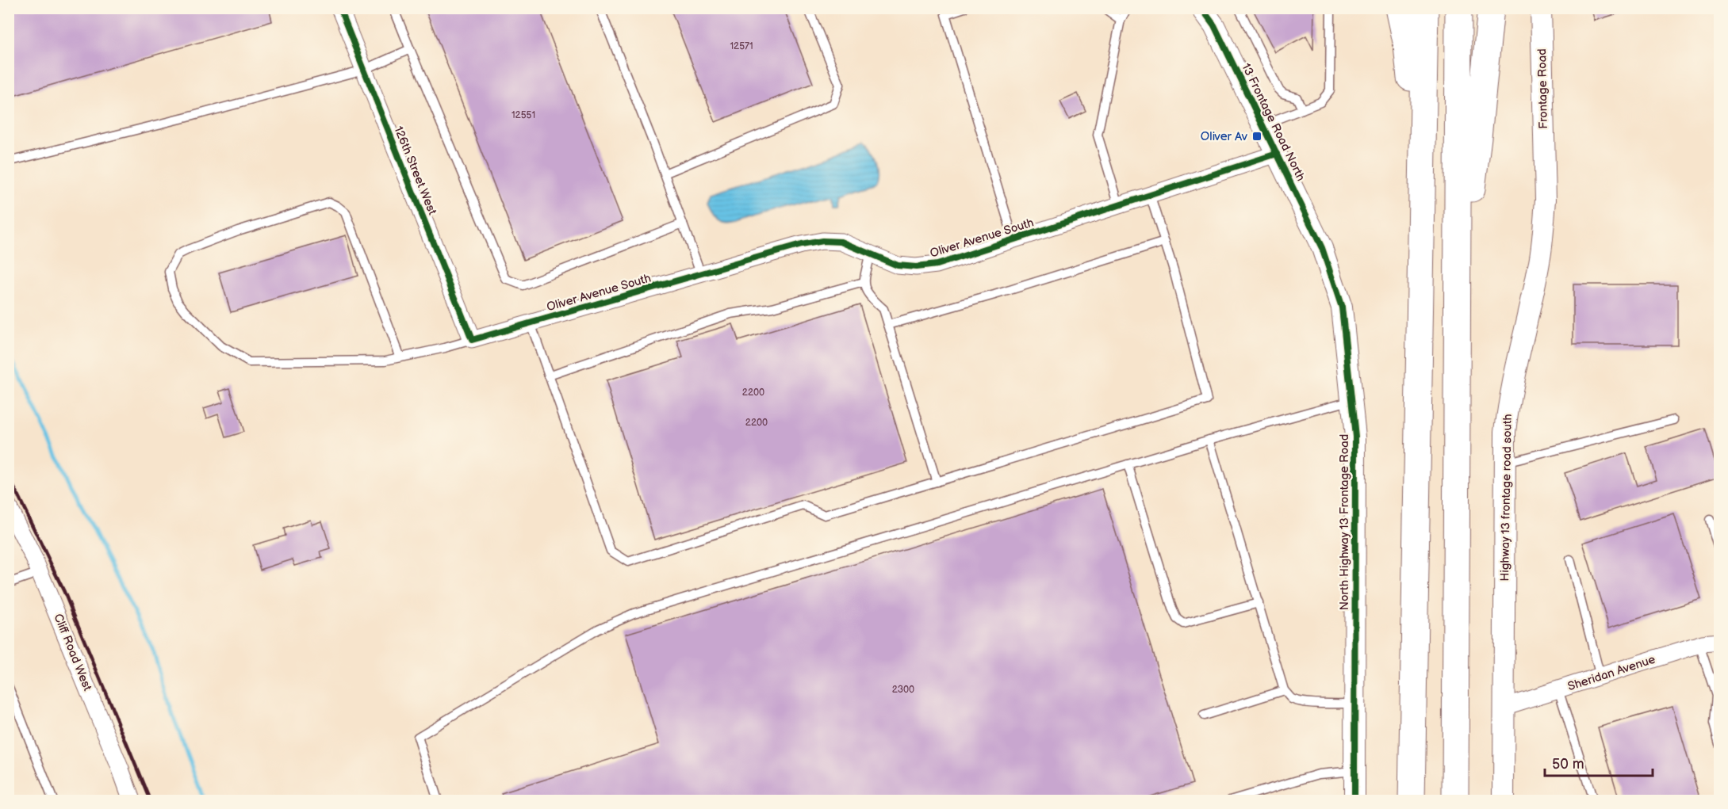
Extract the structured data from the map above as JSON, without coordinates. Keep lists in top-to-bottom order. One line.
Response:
{"streets":{"street":["Frontage Road","13 Frontage Road North","126th Street West","Oliver Avenue South","Highway 13 frontage road south","North Highway 13 Frontage Road","Cliff Road West","Sheridan Avenue"]},"crossings":[["Frontage Road","Highway 13 frontage road south"],["13 Frontage Road North","Oliver Avenue South"],["13 Frontage Road North","North Highway 13 Frontage Road"],["126th Street West","Oliver Avenue South"],["Highway 13 frontage road south","Sheridan Avenue"]],"places":{"transit":["Oliver Av"]},"house_numbers":["12571","12551","2200","2200","2300"],"scale_bar":"50 m"}
